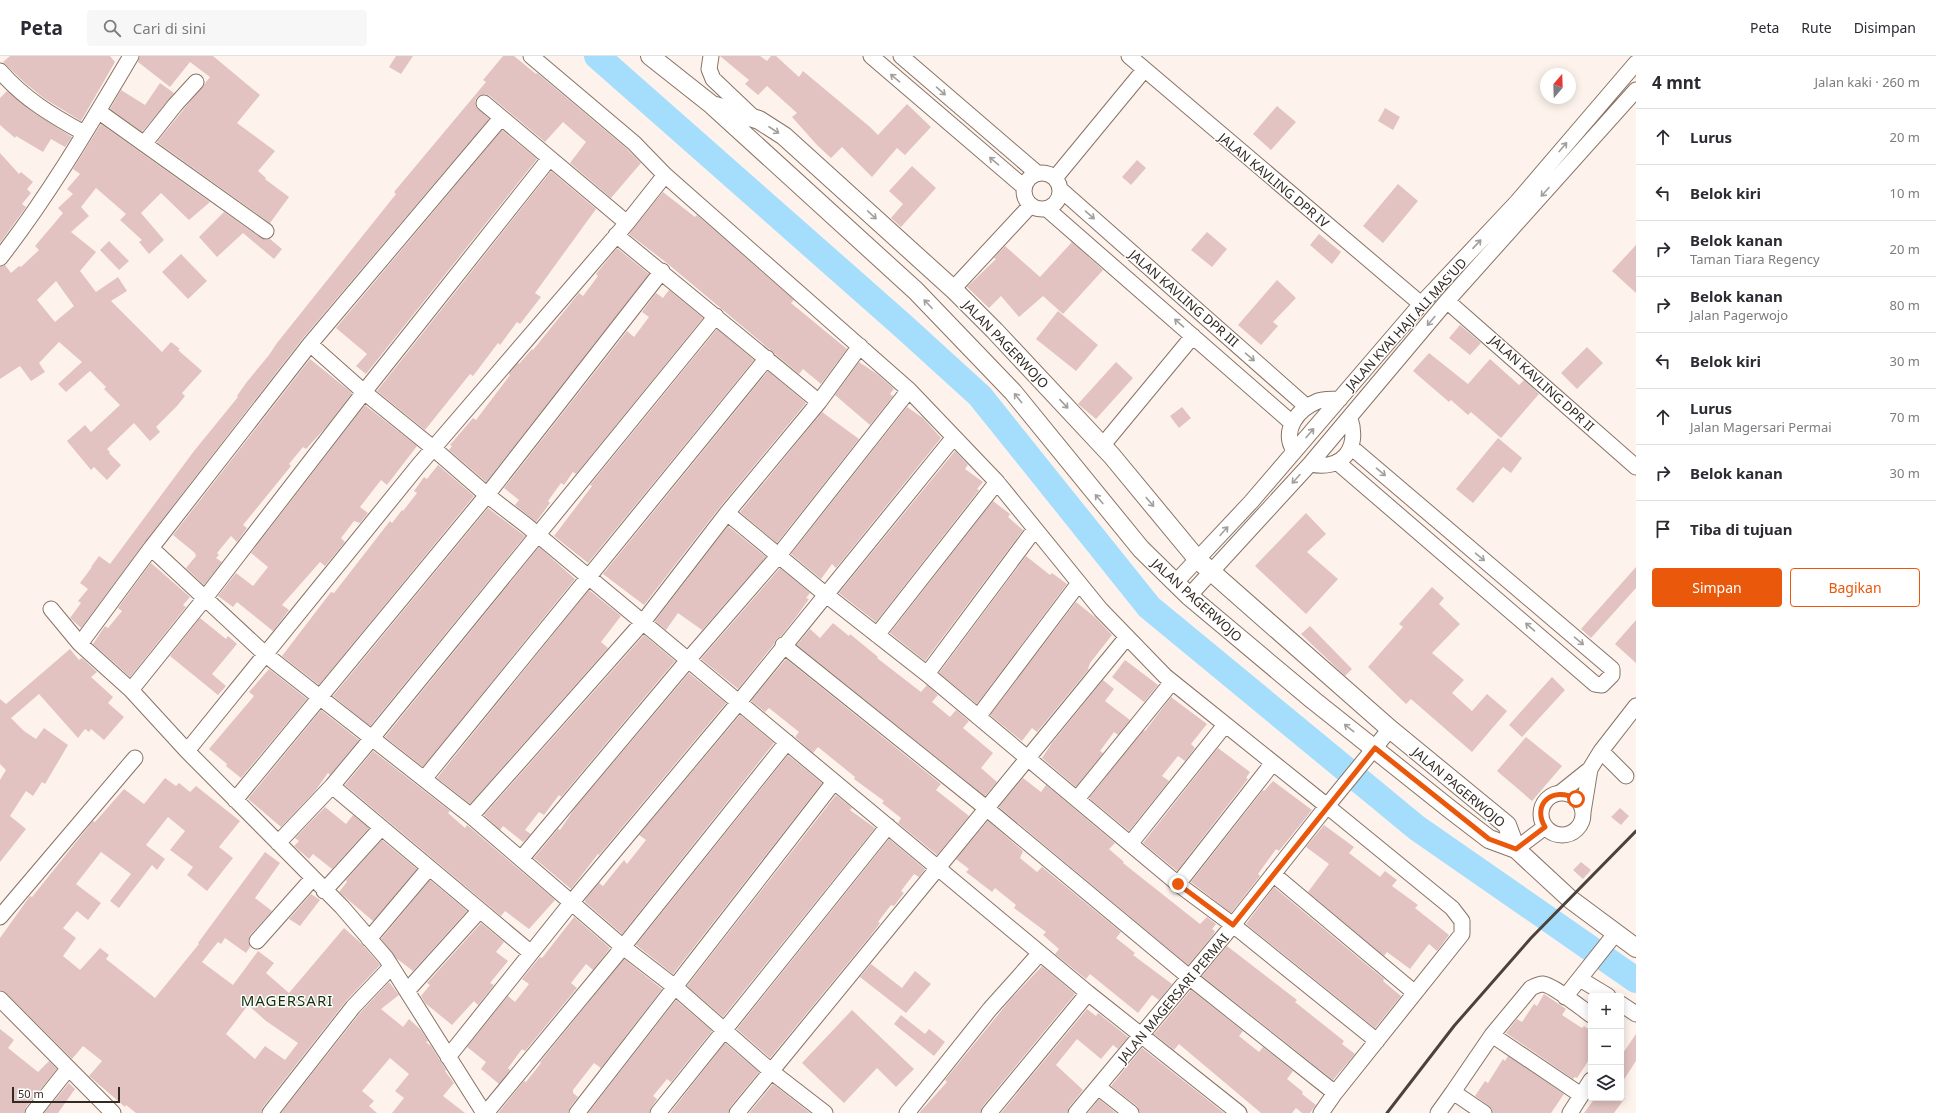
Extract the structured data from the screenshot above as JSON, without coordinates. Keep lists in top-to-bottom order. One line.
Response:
{"streets":{"main road":["JALAN PAGERWOJO"],"street":["JALAN KAVLING DPR IV","JALAN KAVLING DPR III","JALAN KYAI HAJI ALI MAS'UD","JALAN KAVLING DPR II","JALAN MAGERSARI PERMAI"]},"crossings":[["JALAN KAVLING DPR IV","JALAN KYAI HAJI ALI MAS'UD"],["JALAN KYAI HAJI ALI MAS'UD","JALAN PAGERWOJO"],["JALAN KYAI HAJI ALI MAS'UD","JALAN KAVLING DPR II"],["JALAN PAGERWOJO","JALAN MAGERSARI PERMAI"]],"districts":["MAGERSARI"],"scale_bar":"50 m","north":"top","page":{"header":"Peta","search":"Cari di sini","nav":["Peta","Rute","Disimpan"],"heading":["4 mnt","Jalan kaki · 260 m"],"list":[["Lurus","20 m"],["Belok kiri","10 m"],["Belok kanan","Taman Tiara Regency","20 m"],["Belok kanan","Jalan Pagerwojo","80 m"],["Belok kiri","30 m"],["Lurus","Jalan Magersari Permai","70 m"],["Belok kanan","30 m"],"Tiba di tujuan"],"buttons":["Simpan","Bagikan"],"map_buttons":["+","−"],"scale":"50 m"}}
